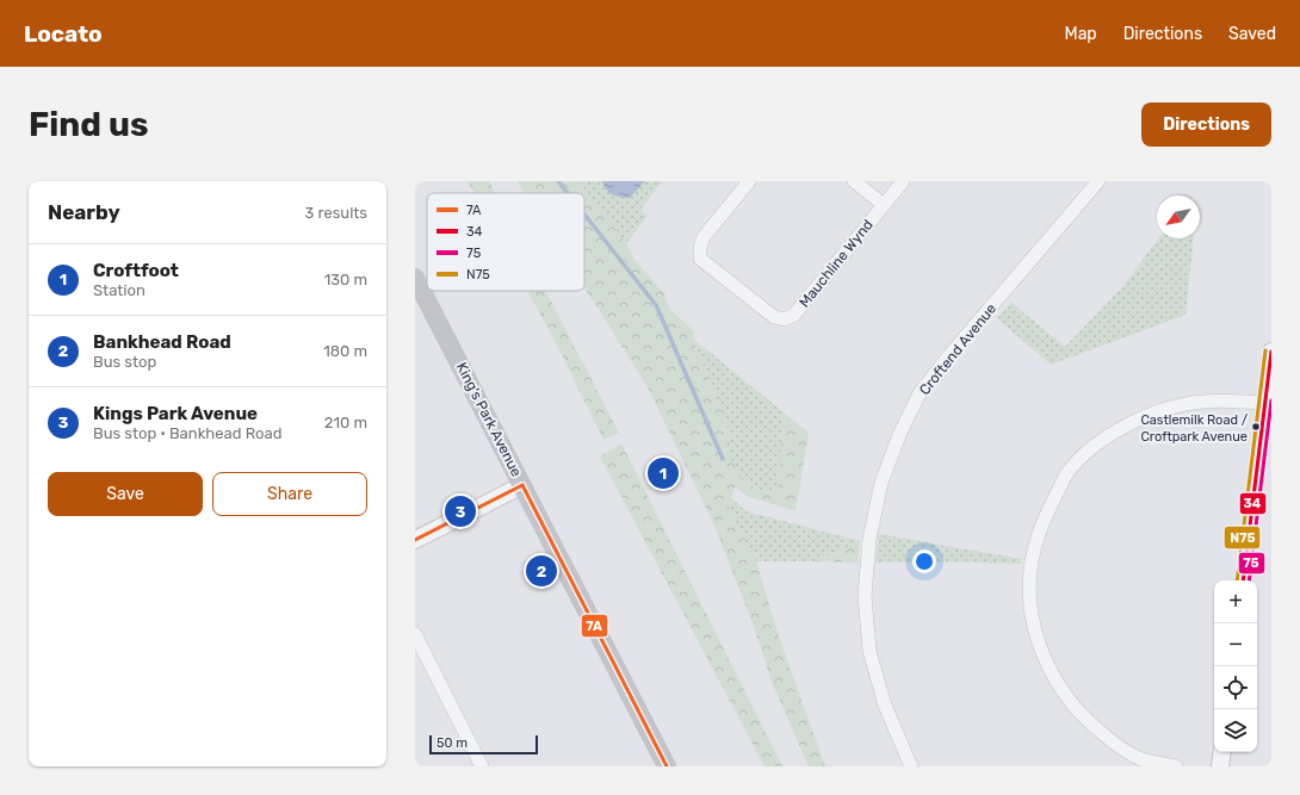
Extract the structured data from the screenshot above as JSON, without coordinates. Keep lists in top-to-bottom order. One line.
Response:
{"streets":{"main road":["King's Park Avenue"],"street":["Mauchline Wynd","Croftend Avenue"]},"places":["Castlemilk Road / Croftpark Avenue"],"lines":["transit line N75","transit line 34","transit line 75","transit line 7A"],"legend":["7A","34","75","N75"],"scale_bar":"50 m","north":"bottom left","page":{"header":"Locato","nav":["Map","Directions","Saved"],"buttons":["Directions",["Save","Share"]],"title":"Find us","heading":["Nearby","3 results"],"list":[{"mark":"1","name":"Croftfoot","note":"Station","value":"130 m"},{"mark":"2","name":"Bankhead Road","note":"Bus stop","value":"180 m"},{"mark":"3","name":"Kings Park Avenue","note":"Bus stop · Bankhead Road","value":"210 m"}],"pins":["1","3","2"],"map_buttons":["+","−"],"scale":"50 m"}}
